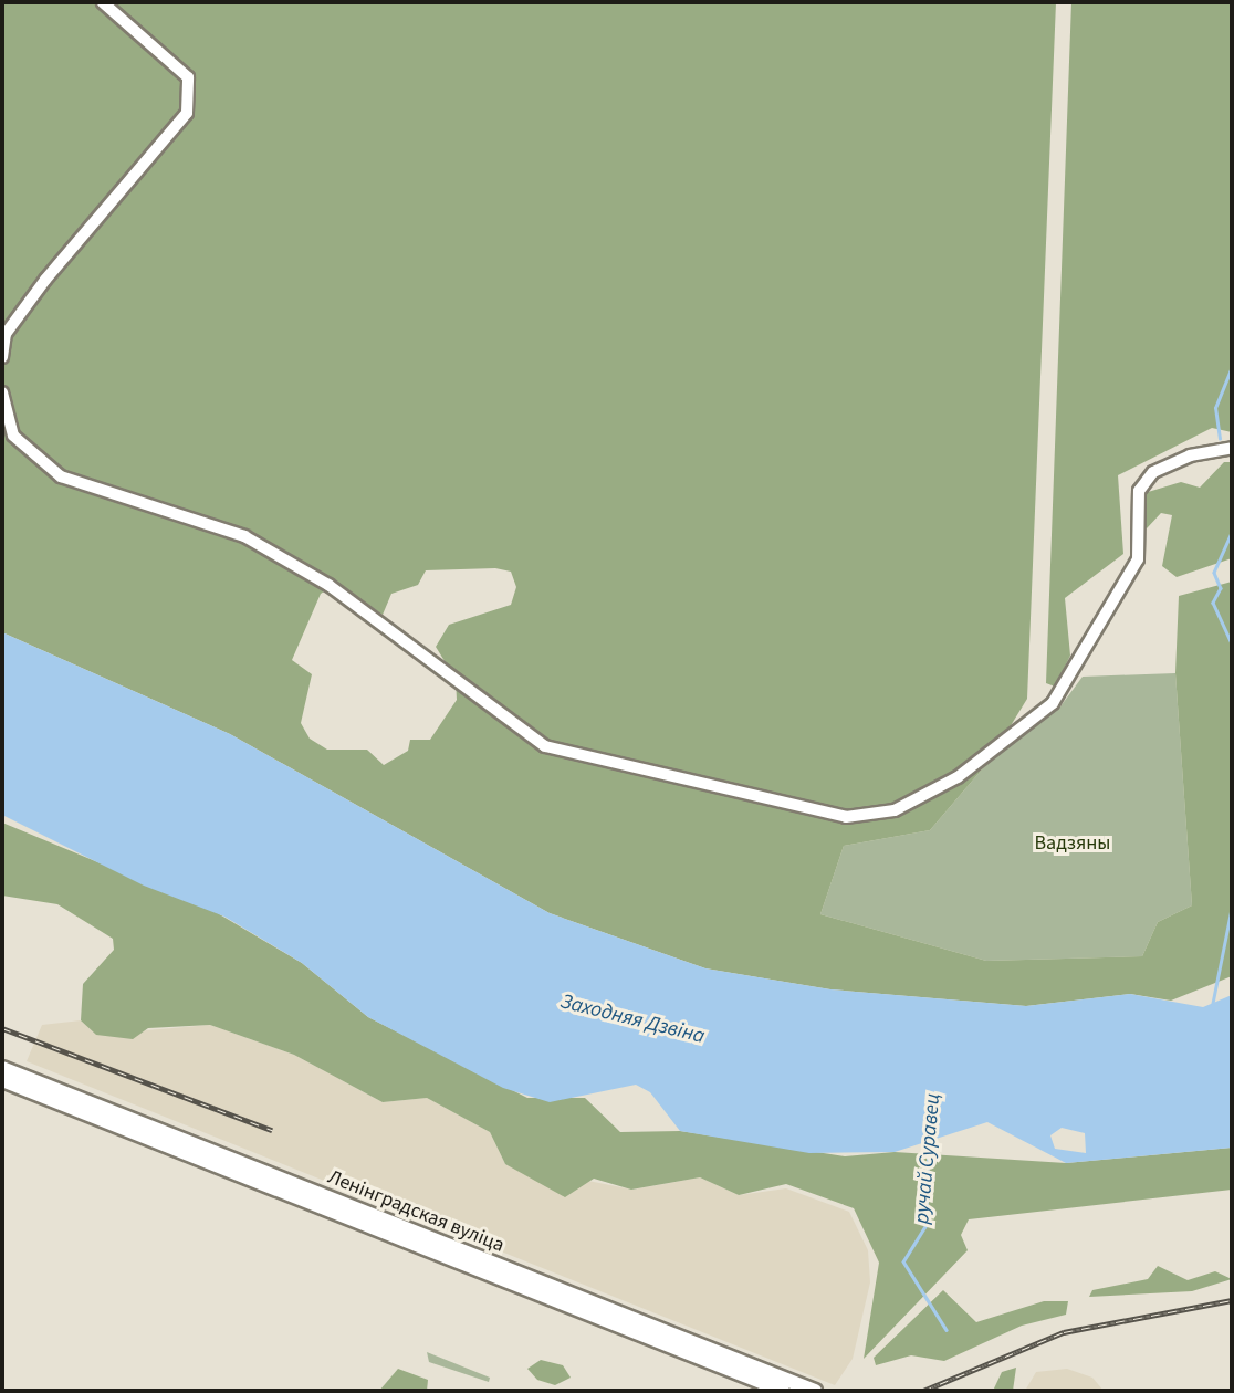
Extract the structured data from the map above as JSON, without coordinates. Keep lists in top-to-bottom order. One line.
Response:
{"streets":{"main road":["Ленінградская вуліца"]},"water":["Заходняя Дзвіна","ручай Суравец"],"parks":["Вадзяны"]}
